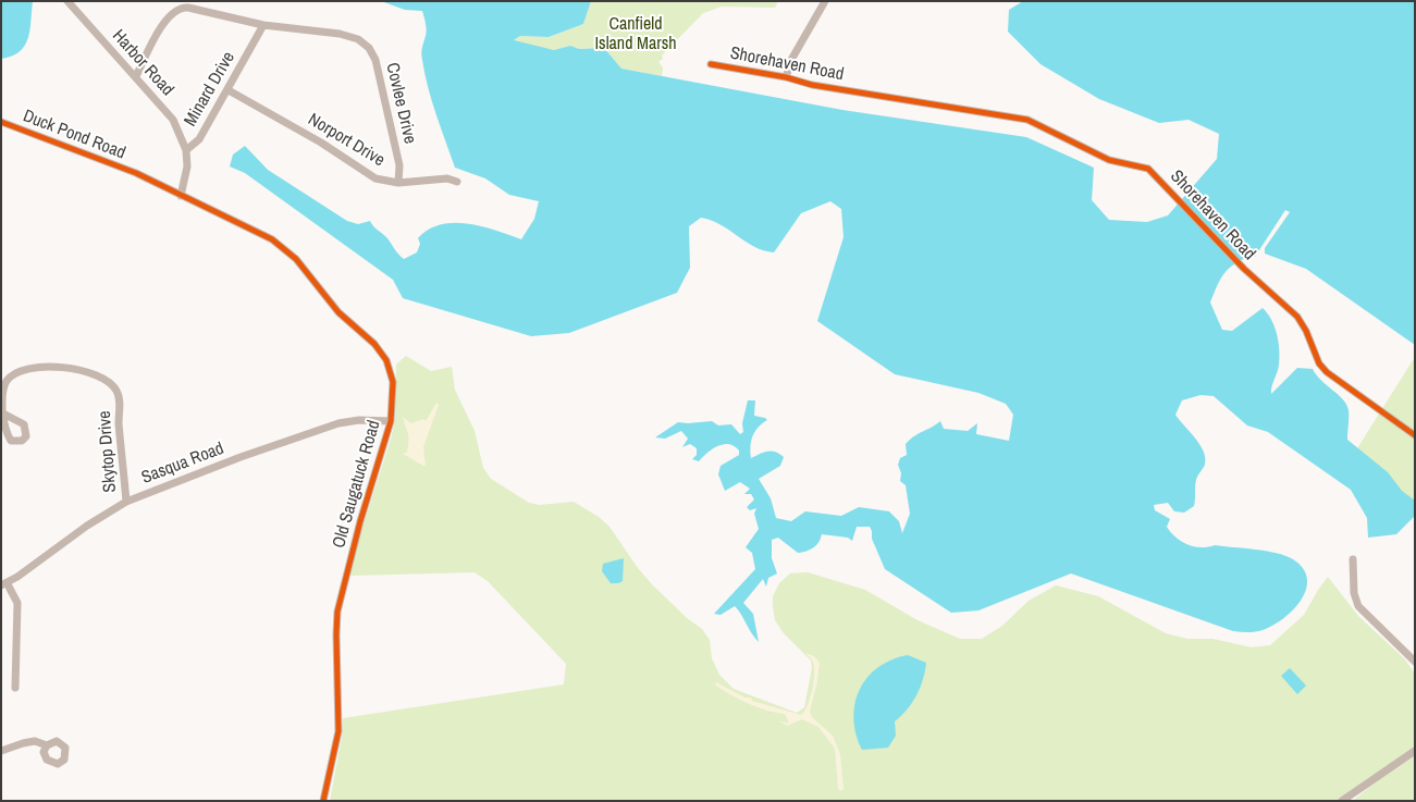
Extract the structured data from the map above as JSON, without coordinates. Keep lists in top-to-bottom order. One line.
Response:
{"streets":{"street":["Harbor Road","Shorehaven Road","Minard Drive","Covlee Drive","Duck Pond Road","Norport Drive","Skytop Drive","Sasqua Road","Old Saugatuck Road"]},"crossings":[["Harbor Road","Minard Drive"],["Harbor Road","Covlee Drive"],["Minard Drive","Covlee Drive"],["Minard Drive","Norport Drive"],["Minard Drive","Old Saugatuck Road"],["Covlee Drive","Norport Drive"],["Duck Pond Road","Old Saugatuck Road"],["Skytop Drive","Sasqua Road"],["Sasqua Road","Old Saugatuck Road"]],"parks":["Canfield Island Marsh"]}
